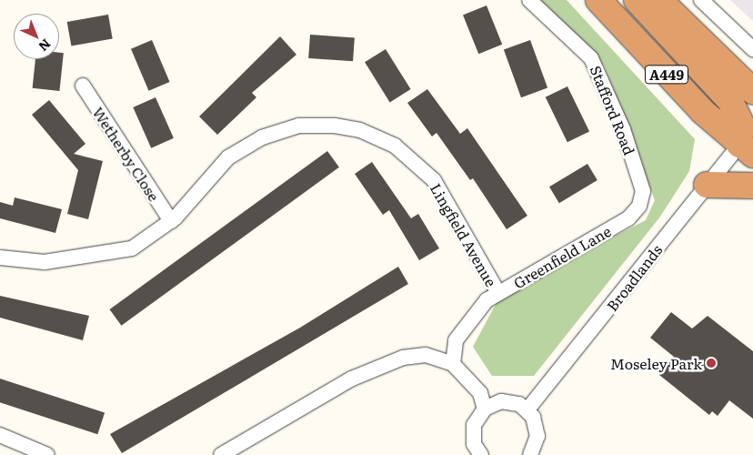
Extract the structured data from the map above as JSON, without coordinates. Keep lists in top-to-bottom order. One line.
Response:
{"streets":{"highway":["A449"],"street":["Stafford Road","Wetherby Close","Lingfield Avenue","Greenfield Lane","Broadlands"]},"crossings":[["A449","Broadlands"],["Stafford Road","Greenfield Lane"],["Wetherby Close","Lingfield Avenue"],["Lingfield Avenue","Greenfield Lane"]],"places":["Moseley Park"],"north":"bottom right"}
